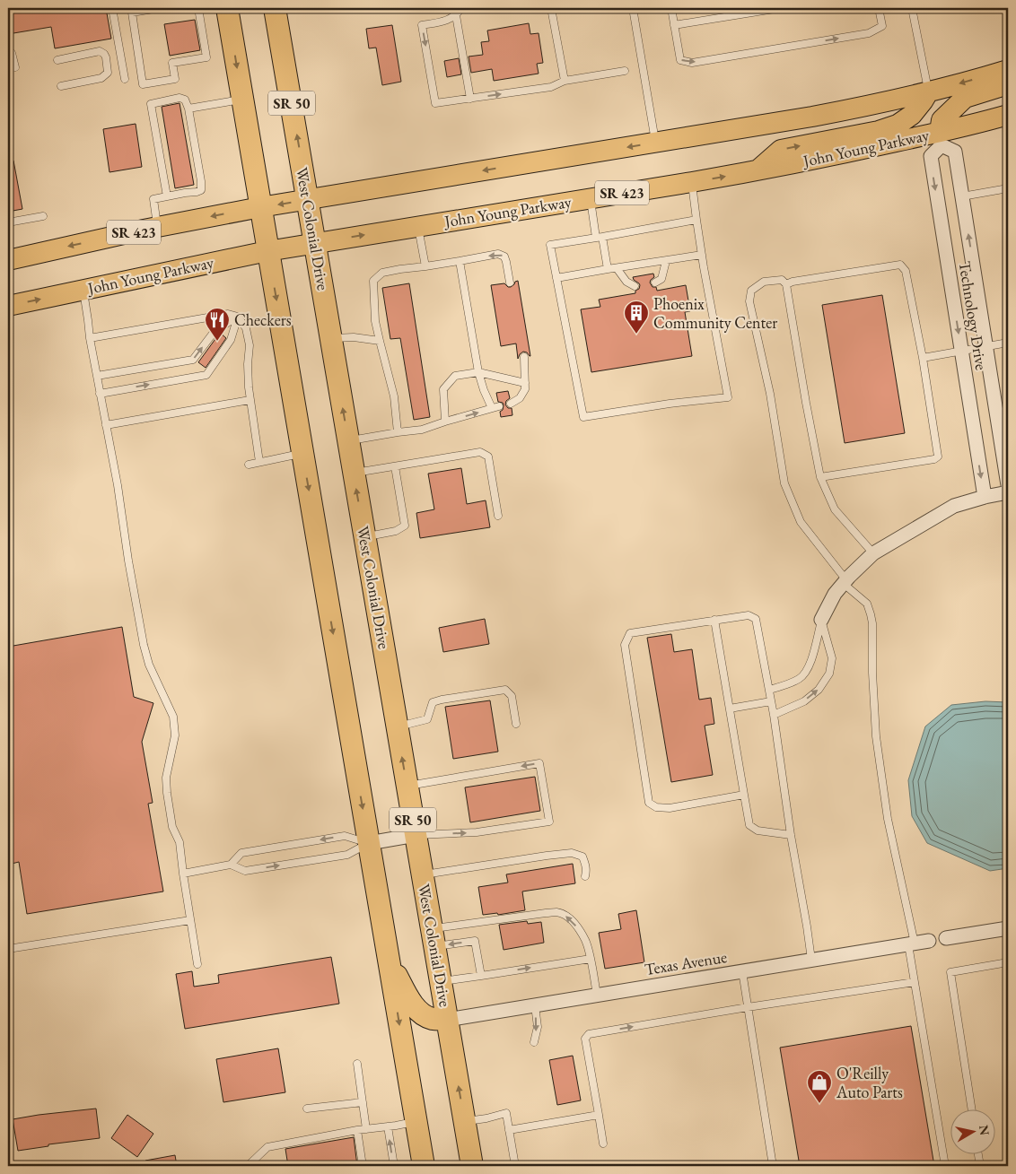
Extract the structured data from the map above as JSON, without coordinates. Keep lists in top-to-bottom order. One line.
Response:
{"streets":{"highway":["SR 50","West Colonial Drive"],"main road":["John Young Parkway","SR 423"],"street":["Technology Drive","Texas Avenue"]},"crossings":[["SR 50","John Young Parkway"],["SR 50","SR 423"],["John Young Parkway","West Colonial Drive"],["John Young Parkway","Technology Drive"],["SR 423","West Colonial Drive"],["West Colonial Drive","Texas Avenue"]],"places":{"building":["Phoenix Community Center"],"restaurant":["Checkers"],"shop":["O'Reilly Auto Parts"]},"north":"right"}
